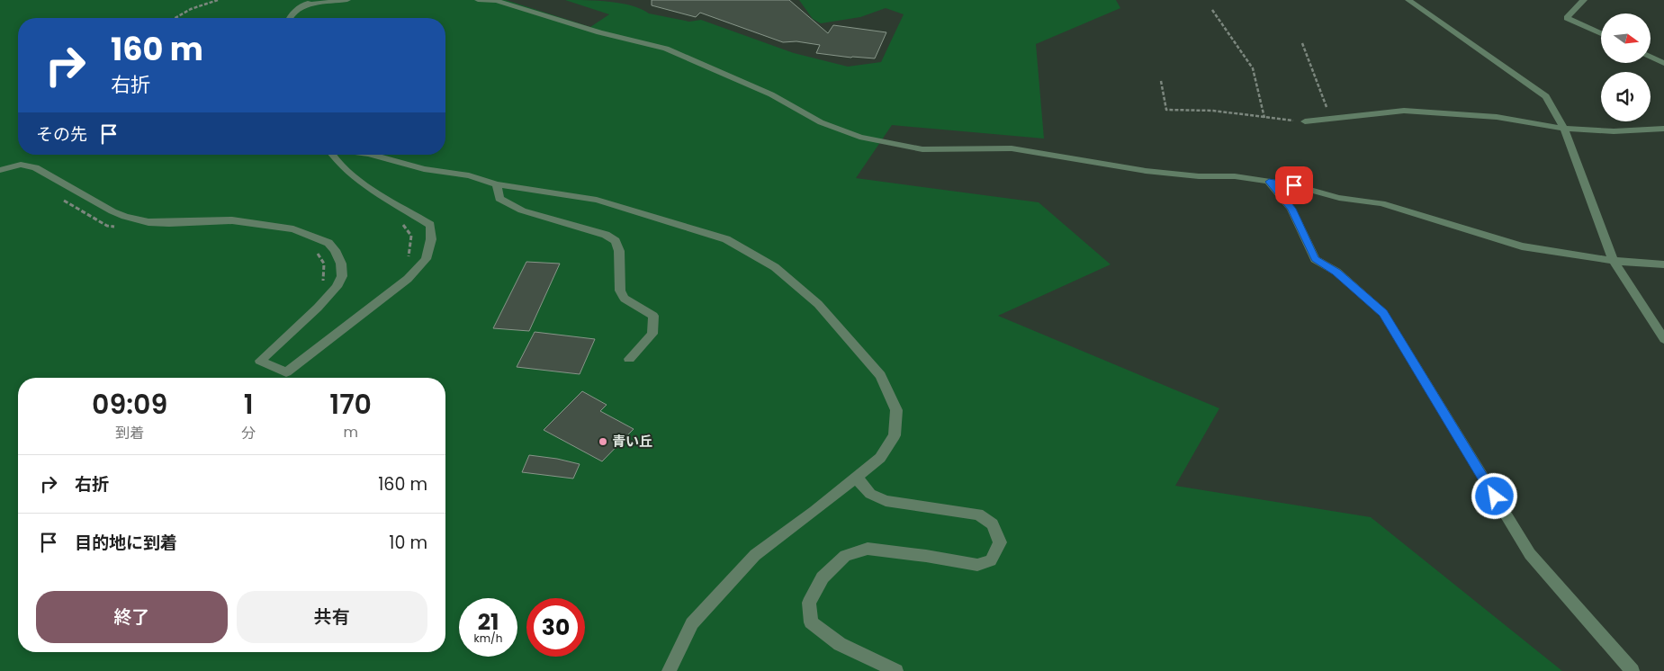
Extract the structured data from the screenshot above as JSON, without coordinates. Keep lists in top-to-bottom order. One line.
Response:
{"places":["青い丘"],"north":"right","page":{"turn":["160 m","右折"],"then":"その先","eta":["09:09","到着","1","分","170","m"],"list":[{"name":"右折","value":"160 m"},{"name":"目的地に到着","value":"10 m"}],"buttons":["終了","共有"],"speed":"21 km/h","limit":"30"}}
